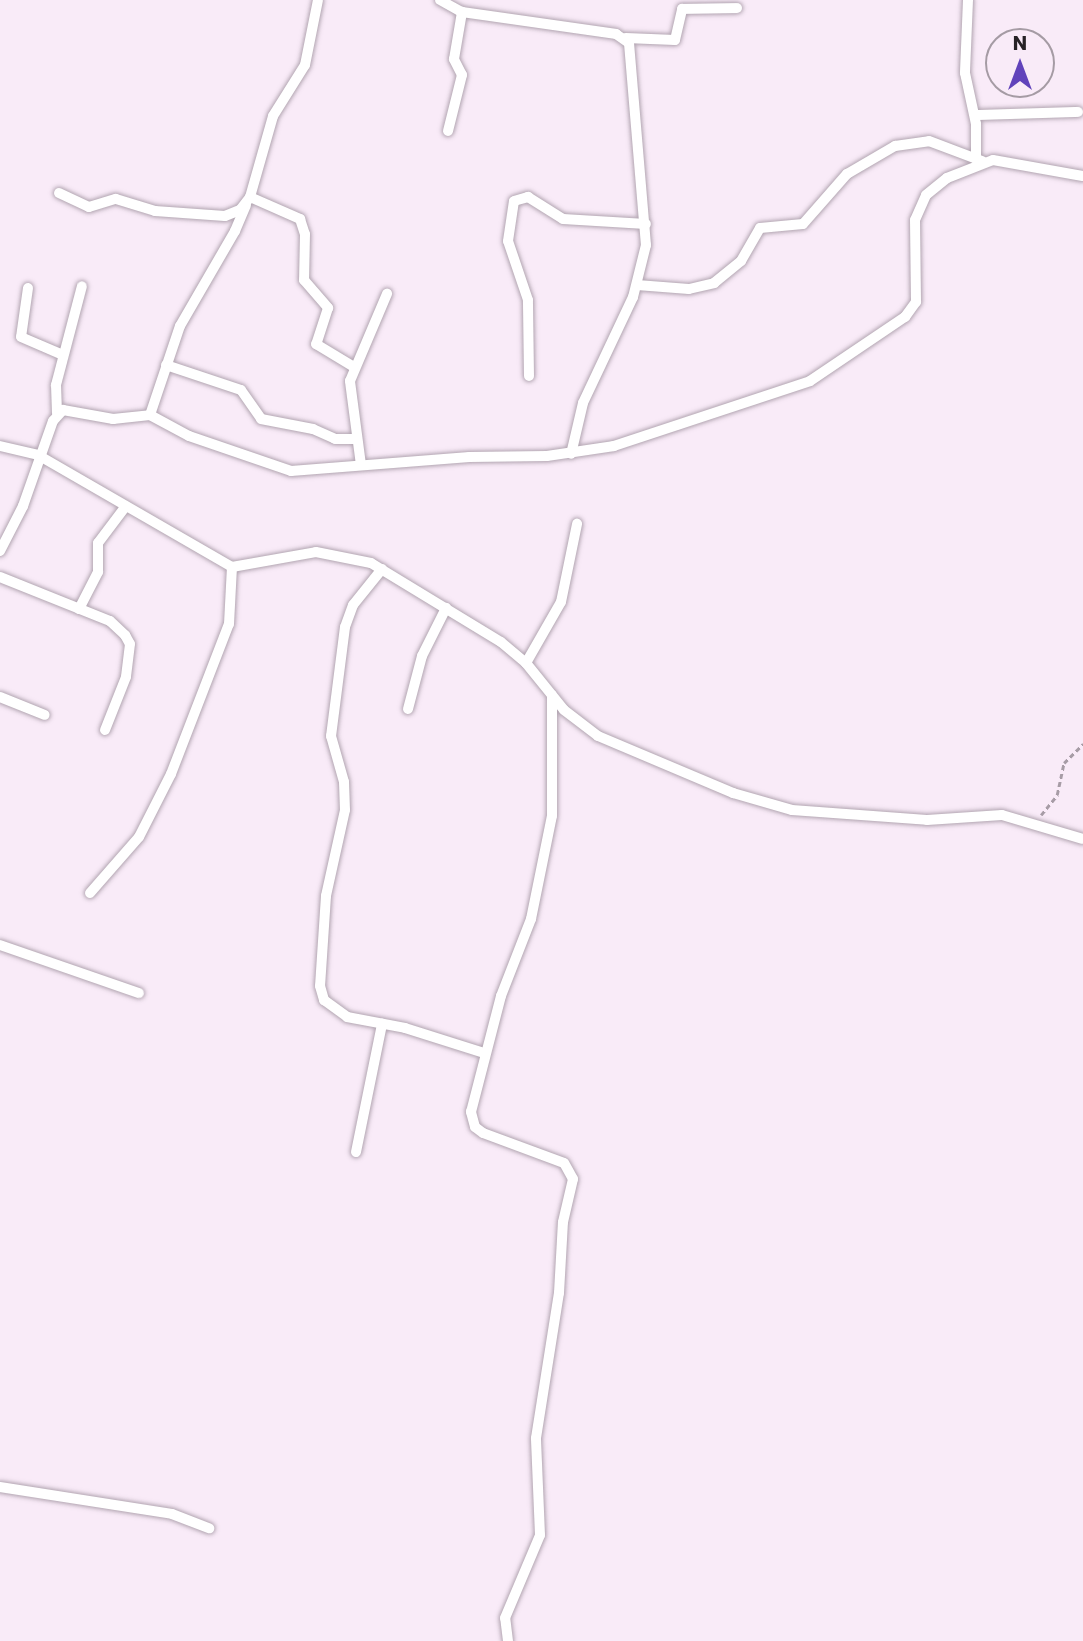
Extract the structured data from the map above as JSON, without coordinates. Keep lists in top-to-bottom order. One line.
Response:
{"north":"top"}
